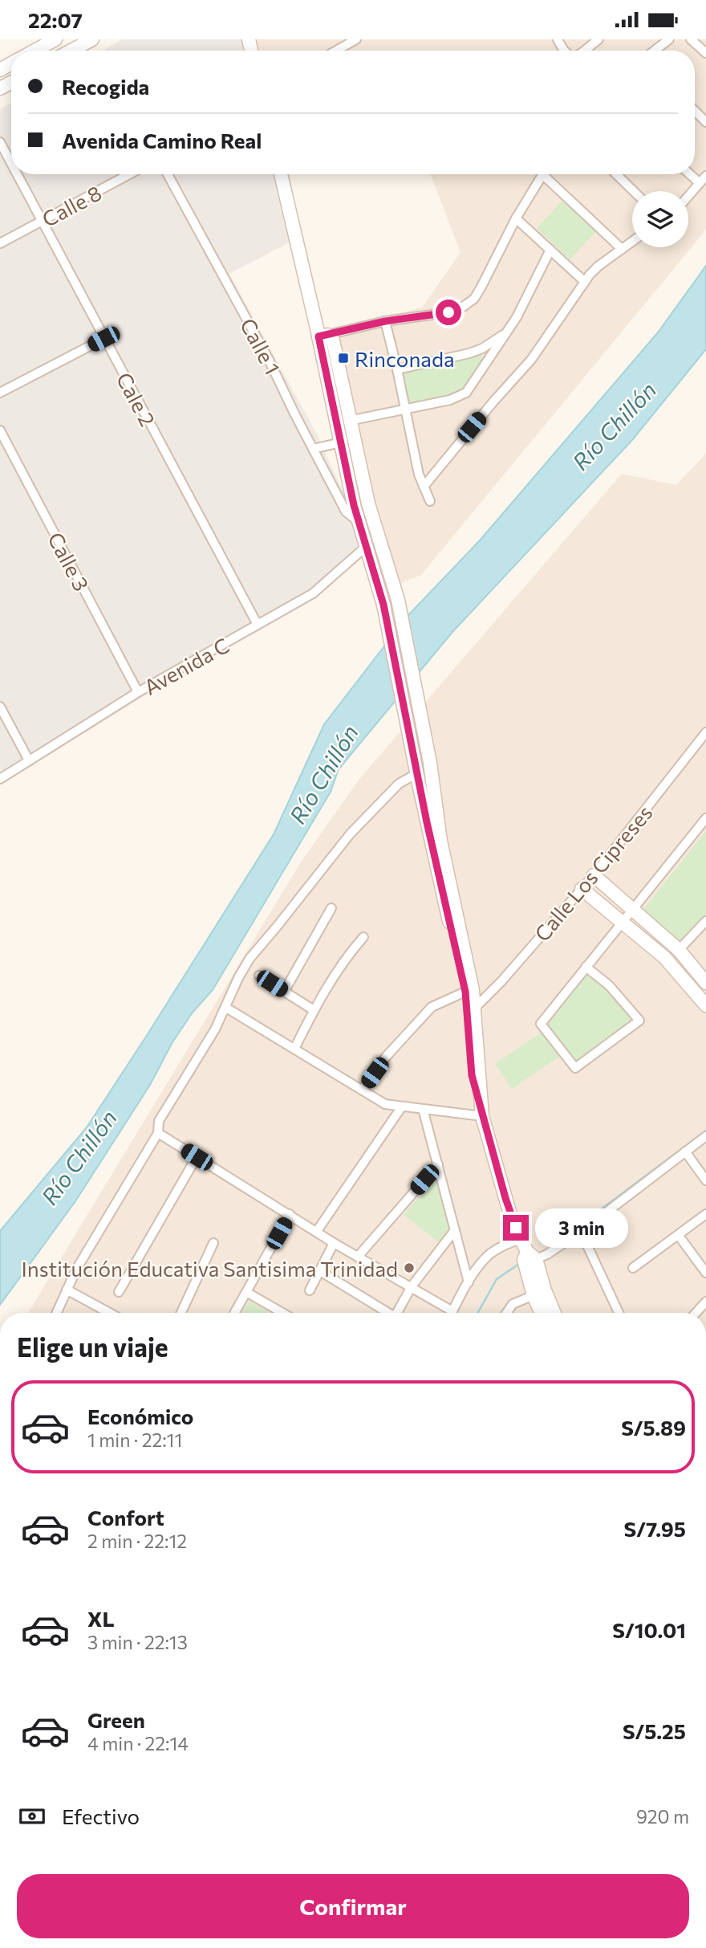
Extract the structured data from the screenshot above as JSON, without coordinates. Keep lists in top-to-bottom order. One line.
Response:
{"streets":{"street":["Calle 8","Calle 1","Cale 2","Calle 3","Avenida C","Calle Los Cipreses"]},"crossings":[["Calle 8","Cale 2"],["Cale 2","Avenida C"],["Calle 3","Avenida C"]],"water":["Río Chillón"],"places":{"transit":["Rinconada"],"other":["Institución Educativa Santisima Trinidad"]},"page":{"status":"22:07","banner":["Recogida","Avenida Camino Real"],"bubble":"3 min","heading":"Elige un viaje","list":[{"name":"Económico","note":"1 min · 22:11","value":"S/5.89"},{"name":"Confort","note":"2 min · 22:12","value":"S/7.95"},{"name":"XL","note":"3 min · 22:13","value":"S/10.01"},{"name":"Green","note":"4 min · 22:14","value":"S/5.25"}],"pay":["Efectivo","920 m"],"buttons":"Confirmar"}}
